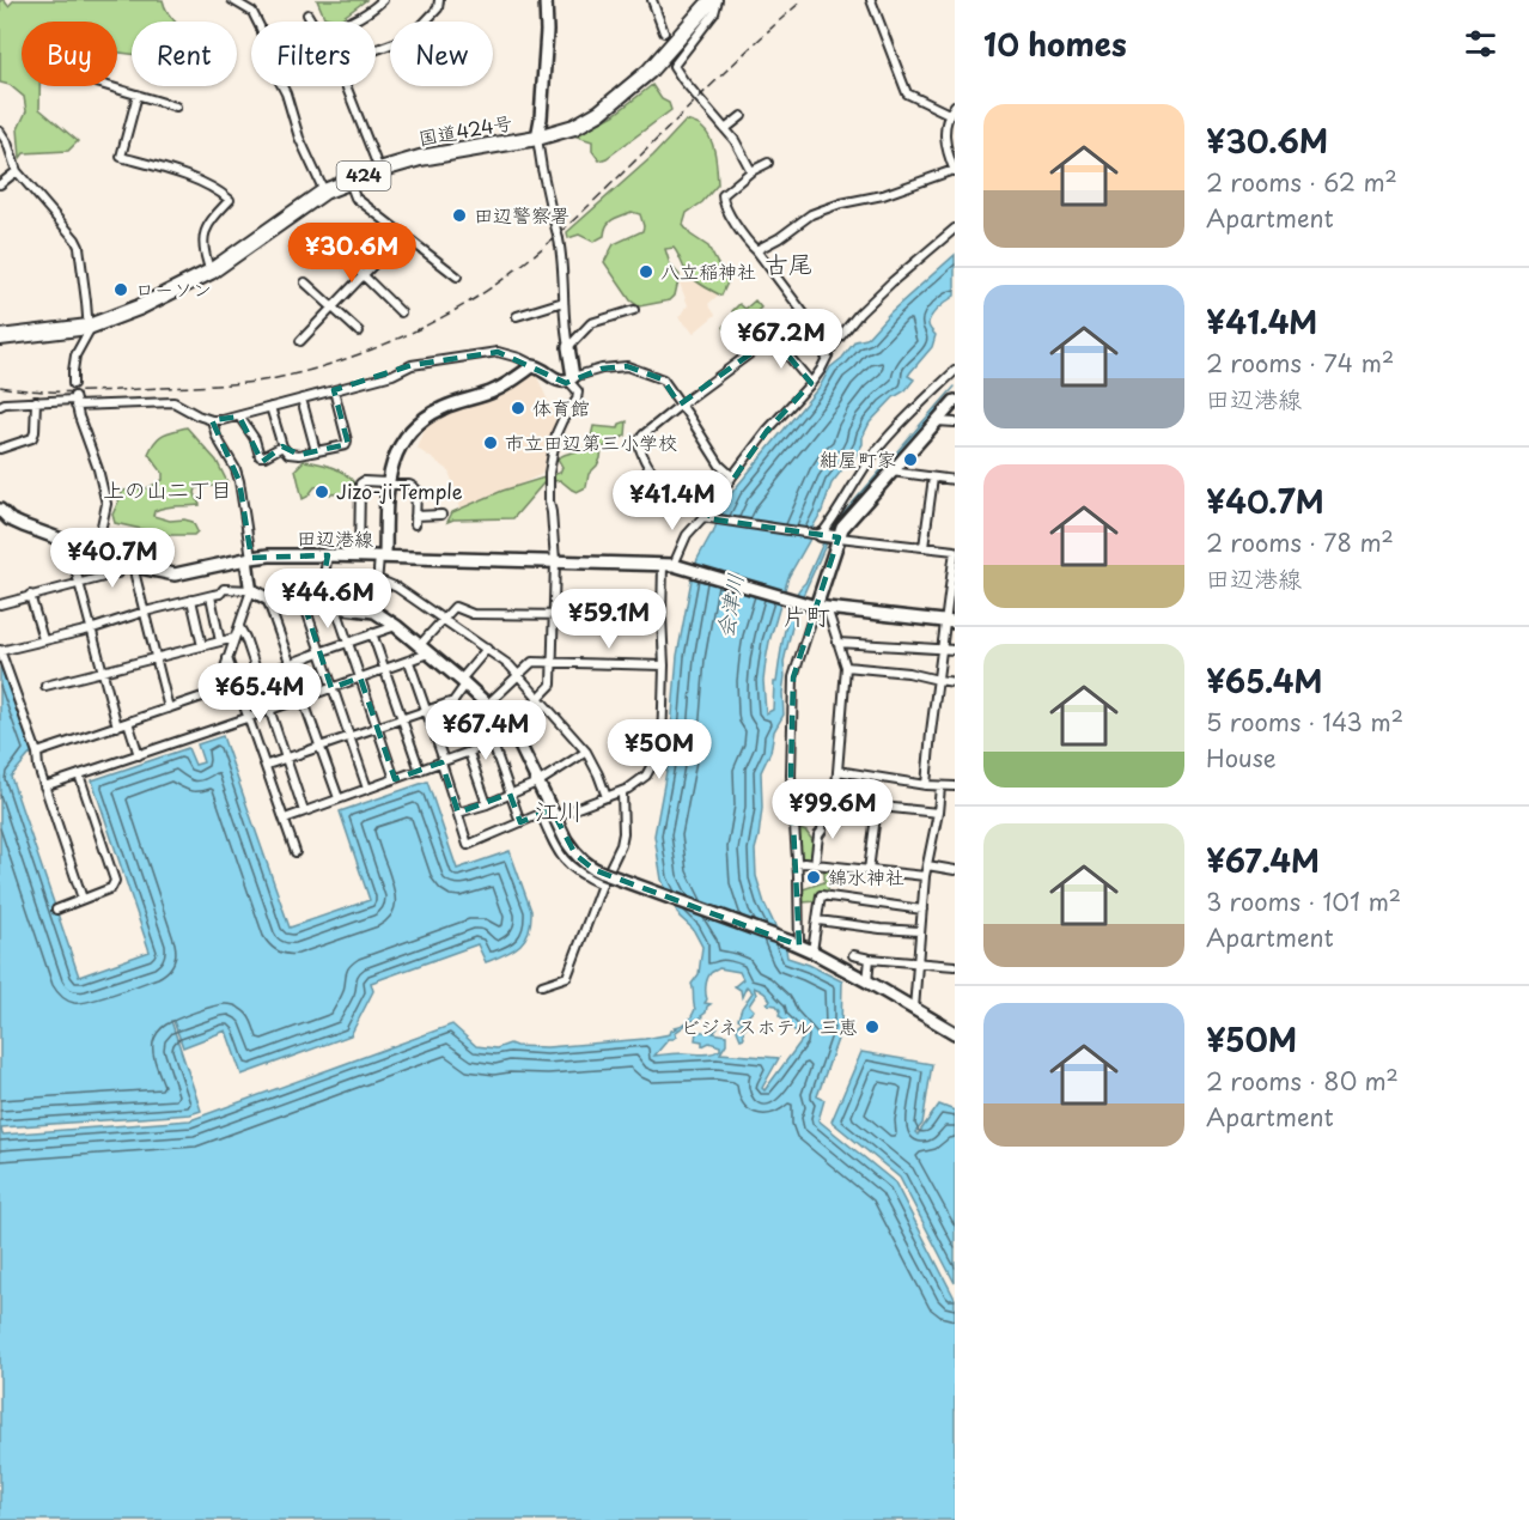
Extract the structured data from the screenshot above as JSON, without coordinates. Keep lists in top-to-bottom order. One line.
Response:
{"streets":{"highway":["国道424号","424"],"street":["田辺港線"]},"districts":["古尾","上の山二丁目","片町","江川"],"water":["会津川"],"places":["田辺警察署","八立稲神社","ローソン","体育館","市立田辺第三小学校","紺屋町家","Jizo-ji Temple","錦水神社","ビジネスホテル 三恵"],"page":{"heading":"10 homes","chip":["Buy","Rent","Filters","New"],"list":[{"name":"¥30.6M","note":"2 rooms · 62 m² · Apartment"},{"name":"¥41.4M","note":"2 rooms · 74 m² · 田辺港線"},{"name":"¥40.7M","note":"2 rooms · 78 m² · 田辺港線"},{"name":"¥65.4M","note":"5 rooms · 143 m² · House"},{"name":"¥67.4M","note":"3 rooms · 101 m² · Apartment"},{"name":"¥50M","note":"2 rooms · 80 m² · Apartment"}],"price":["¥30.6M","¥67.2M","¥41.4M","¥40.7M","¥44.6M","¥59.1M","¥65.4M","¥67.4M","¥50M","¥99.6M"]}}
